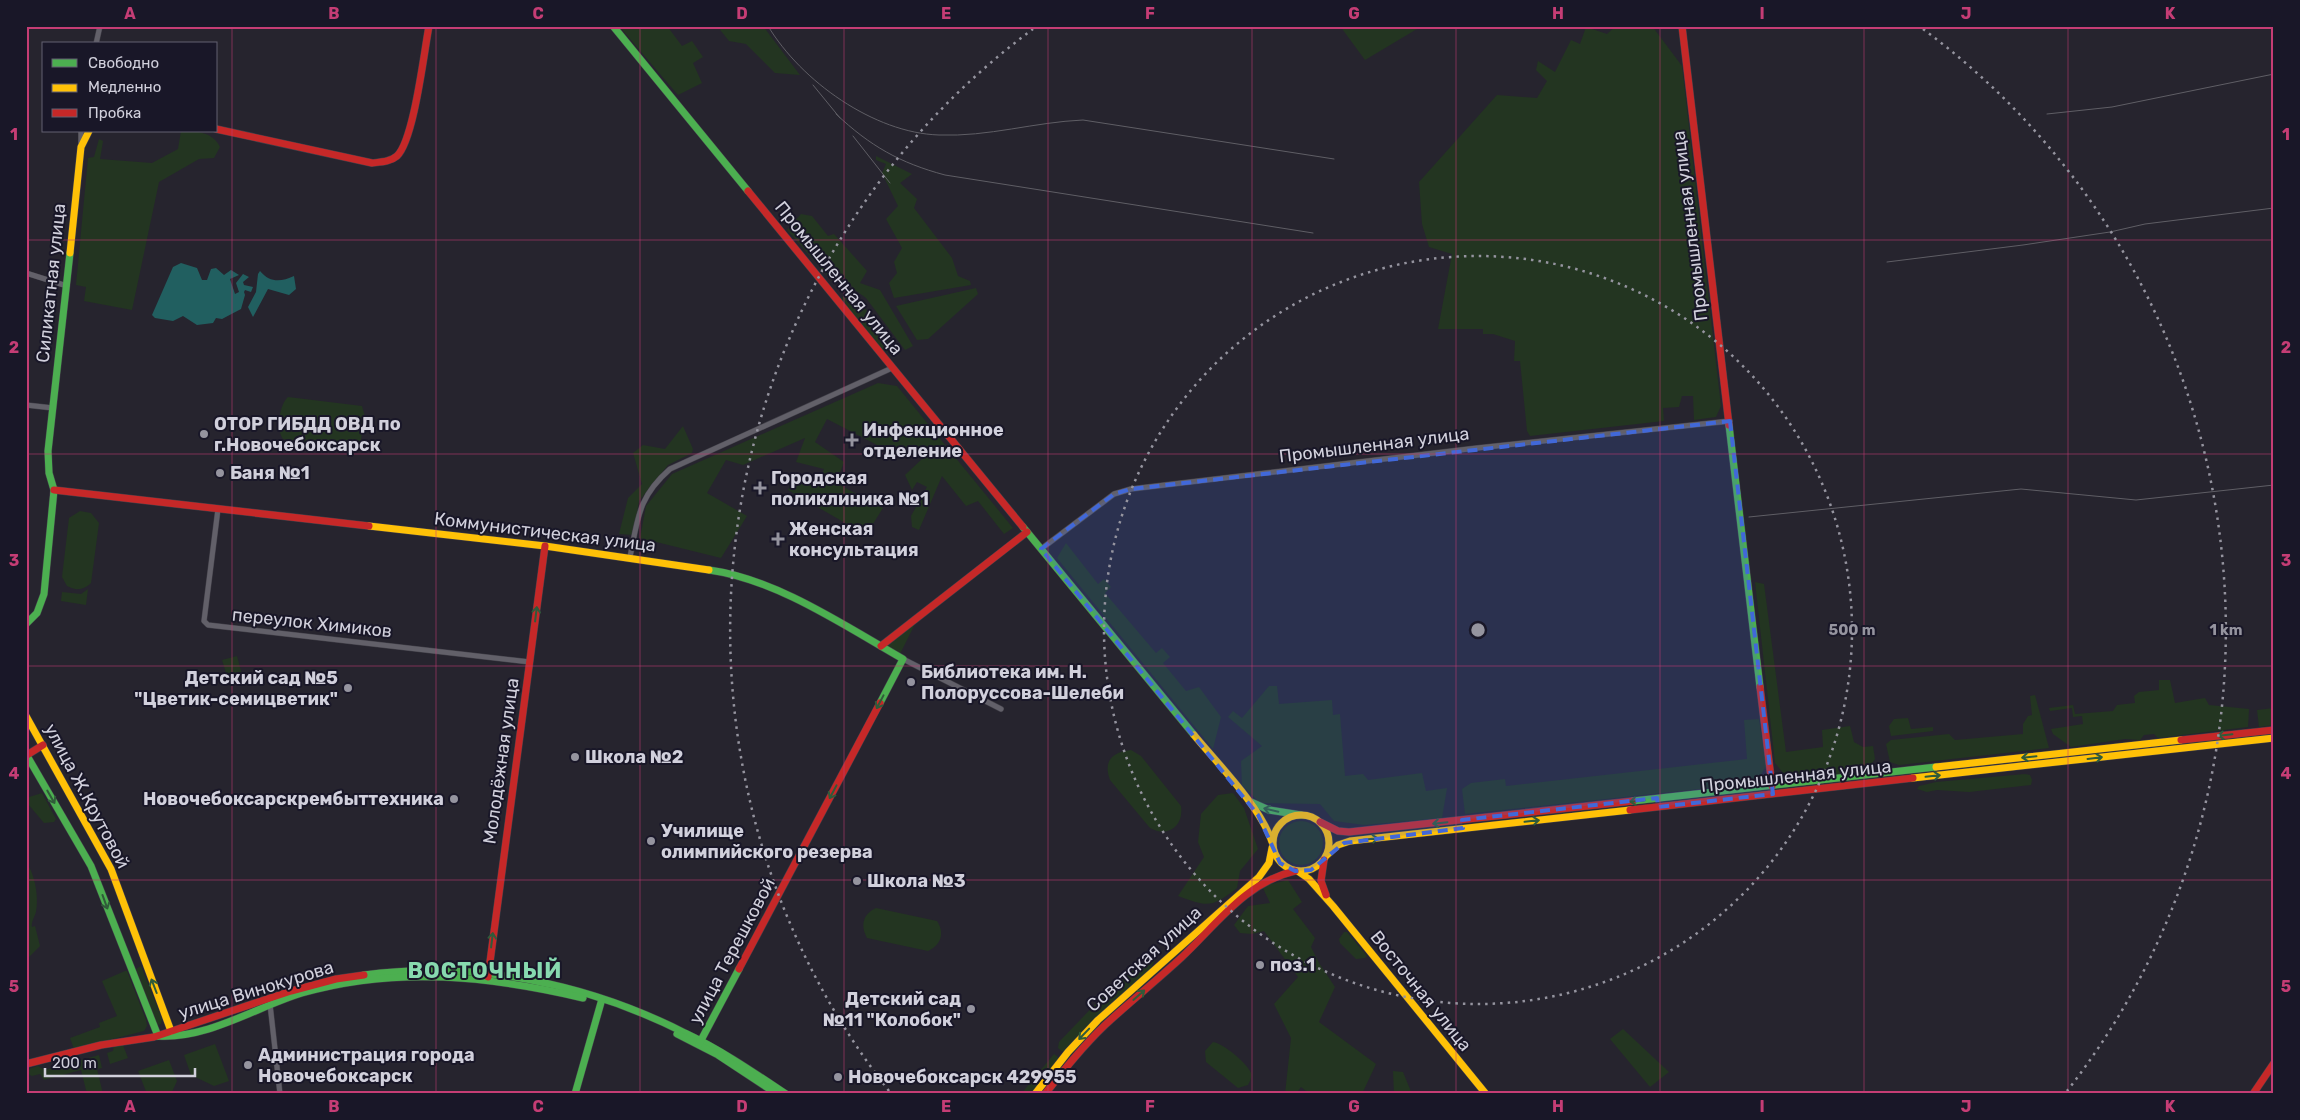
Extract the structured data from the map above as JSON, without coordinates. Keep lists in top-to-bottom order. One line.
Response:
{"streets":{"street":["Промышленная улица","Силикатная улица","Коммунистическая улица","переулок Химиков","Молодёжная улица","улица Ж.Крутовой","улица Терешковой","Советская улица","улица Винокурова","Восточная улица"]},"crossings":[["Промышленная улица","Советская улица"],["Промышленная улица","Восточная улица"],["Силикатная улица","Коммунистическая улица"],["Коммунистическая улица","переулок Химиков"],["Коммунистическая улица","Молодёжная улица"],["Коммунистическая улица","улица Терешковой"],["переулок Химиков","Молодёжная улица"],["Молодёжная улица","улица Винокурова"],["улица Ж.Крутовой","улица Винокурова"],["улица Терешковой","улица Винокурова"],["Советская улица","Восточная улица"]],"one_way":["Молодёжная улица","улица Терешковой"],"districts":["ВОСТОЧНЫЙ"],"places":{"other":["ОТОР ГИБДД ОВД по г.Новочебоксарск","Баня №1","Библиотека им. Н. Полоруссова-Шелеби","Детский сад №5 \"Цветик-семицветик\"","Школа №2","Новочебоксарскрембыттехника","Училище олимпийского резерва","Школа №3","поз.1","Детский сад №11 \"Колобок\"","Администрация города Новочебоксарск","Новочебоксарск 429955"],"health":["Инфекционное отделение","Городская поликлиника №1","Женская консультация"]},"legend":["Свободно","Медленно","Пробка"],"scale_bar":"200 m","grid":{"columns":["A","B","C","D","E","F","G","H","I","J","K"],"rows":["1","2","3","4","5"]},"rings":["500 m","1 km"]}
